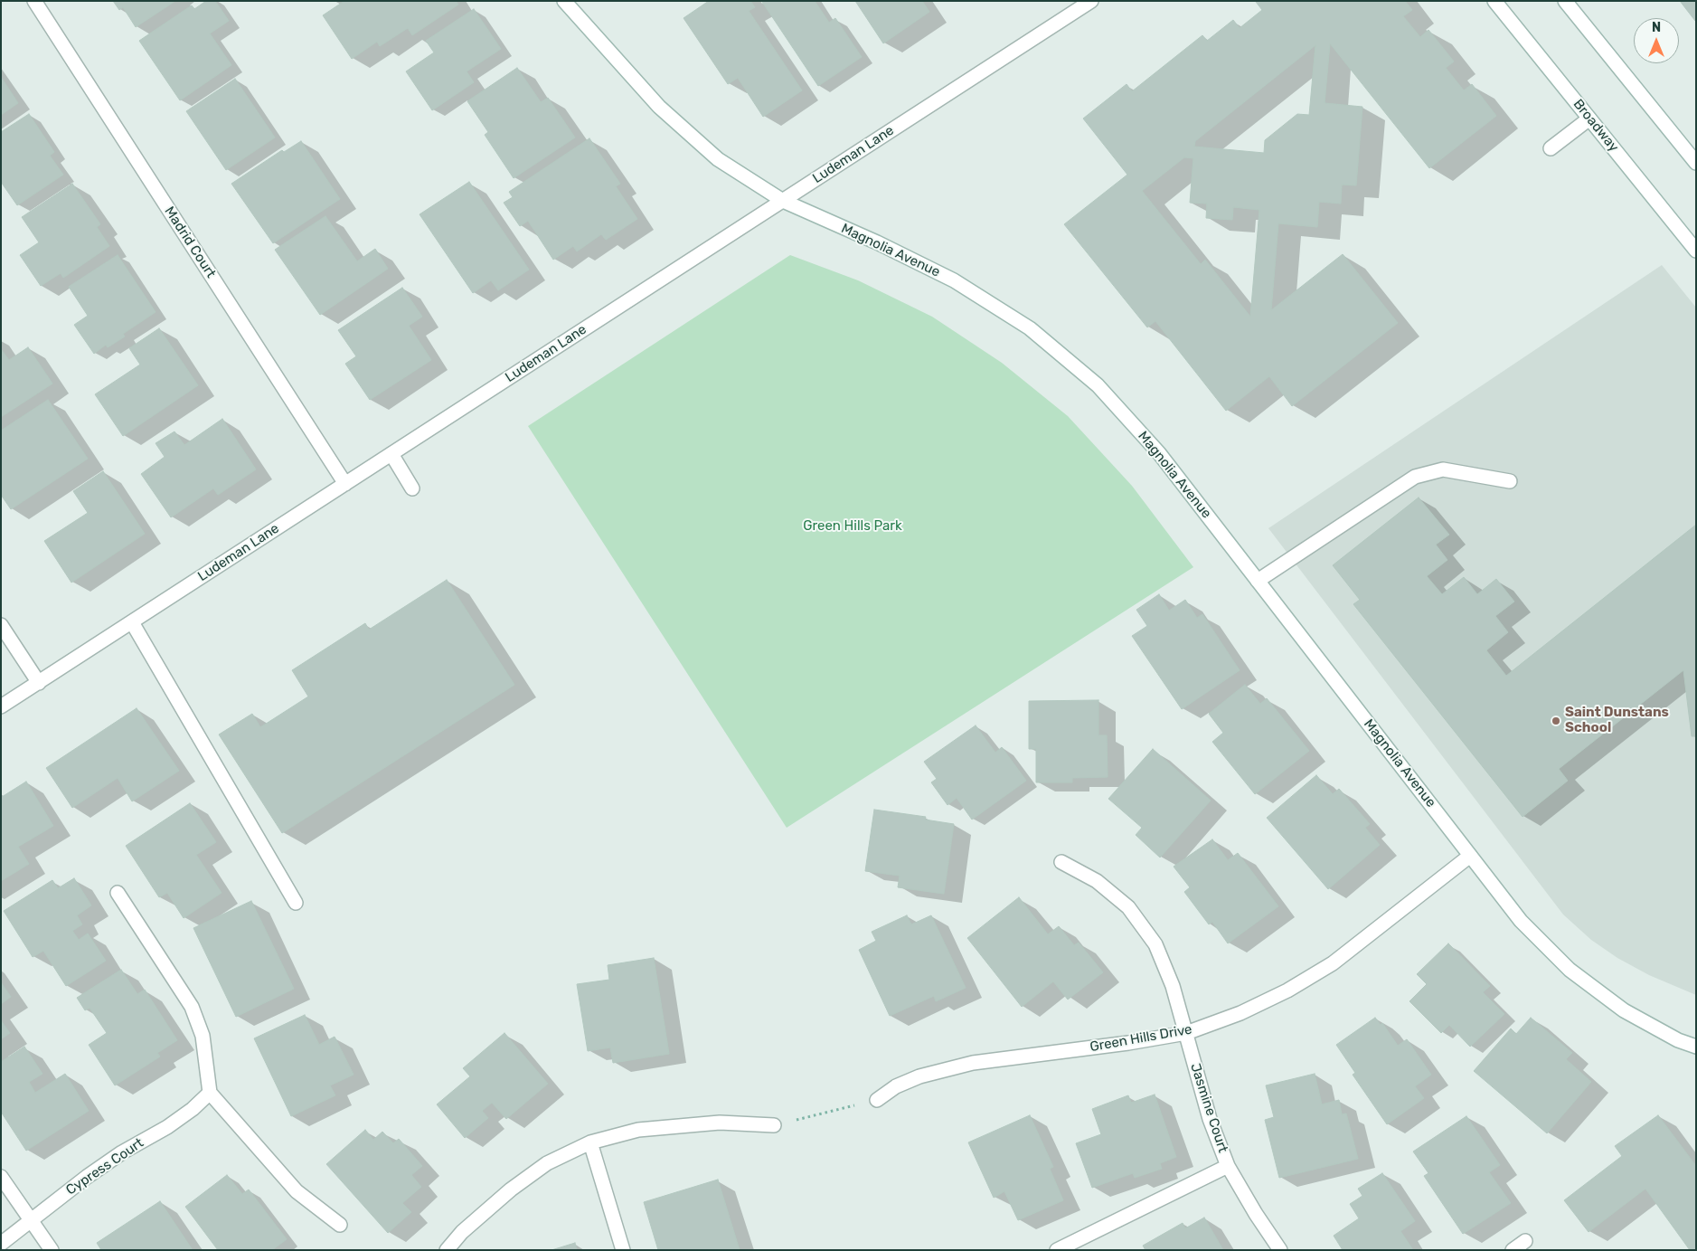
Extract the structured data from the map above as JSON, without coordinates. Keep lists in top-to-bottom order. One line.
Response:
{"streets":{"street":["Broadway","Ludeman Lane","Madrid Court","Magnolia Avenue","Green Hills Drive","Jasmine Court","Cypress Court"]},"crossings":[["Ludeman Lane","Madrid Court"],["Ludeman Lane","Magnolia Avenue"],["Magnolia Avenue","Green Hills Drive"],["Green Hills Drive","Jasmine Court"]],"parks":["Green Hills Park"],"places":["Saint Dunstans School"],"north":"top"}
